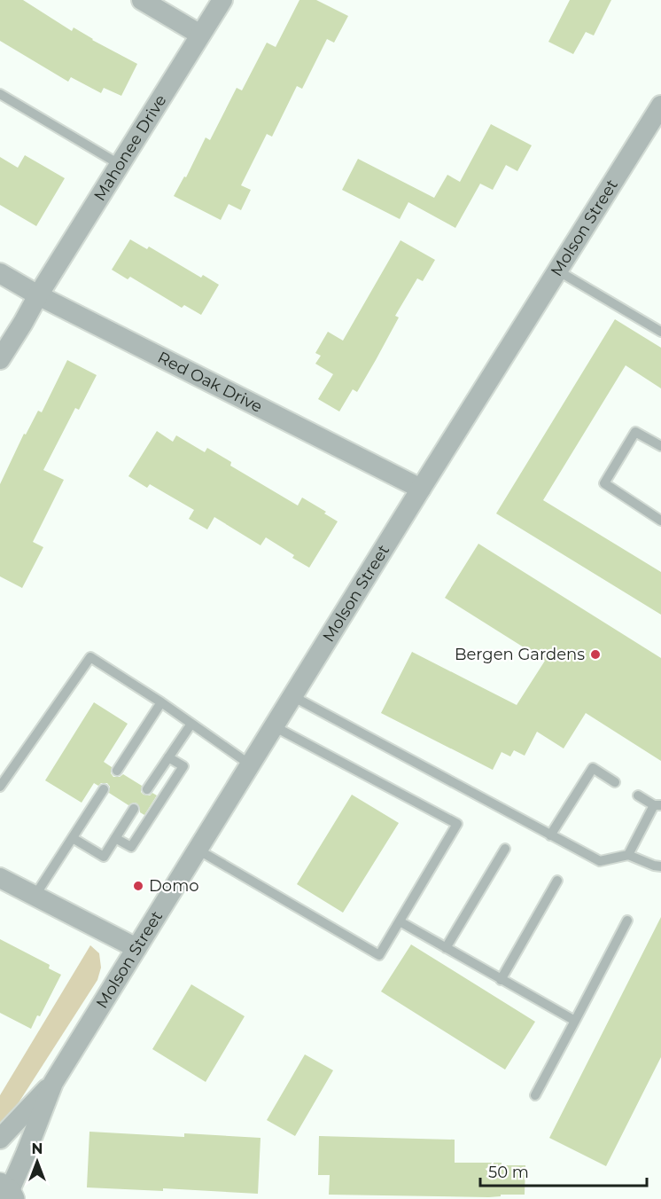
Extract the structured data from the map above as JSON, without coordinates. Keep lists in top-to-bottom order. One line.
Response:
{"streets":{"street":["Mahonee Drive","Molson Street","Red Oak Drive"]},"crossings":[["Mahonee Drive","Red Oak Drive"],["Molson Street","Red Oak Drive"]],"places":["Bergen Gardens","Domo"],"scale_bar":"50 m","north":"top"}
